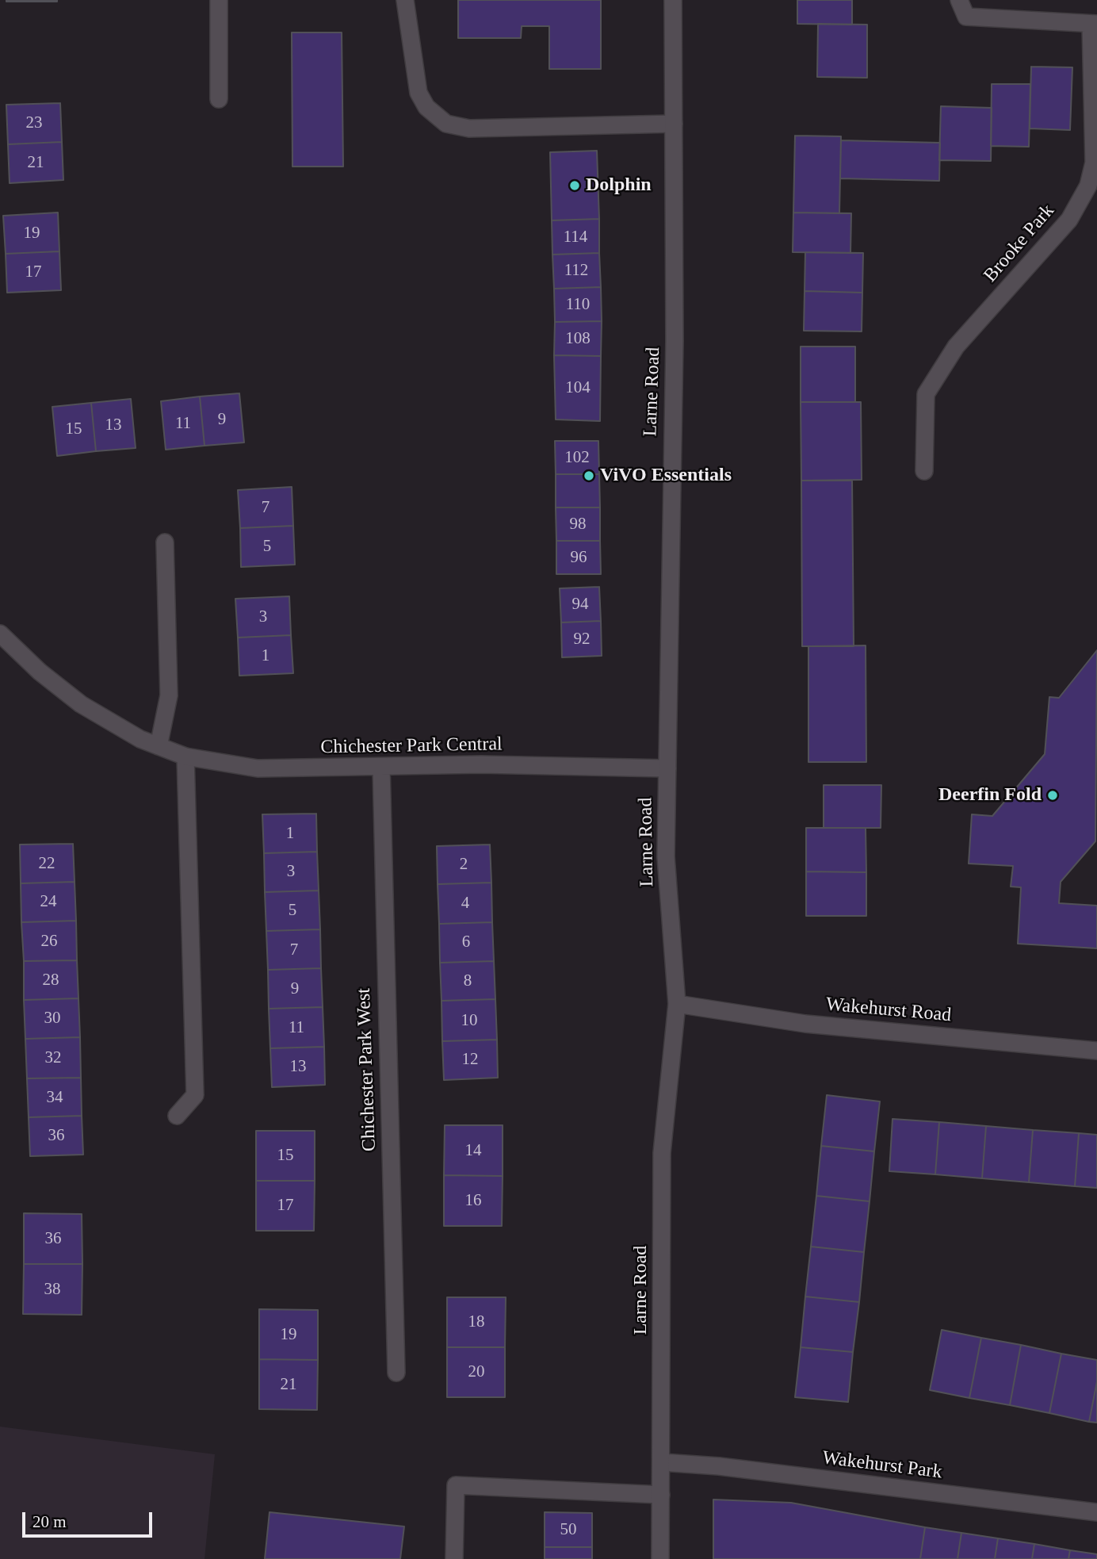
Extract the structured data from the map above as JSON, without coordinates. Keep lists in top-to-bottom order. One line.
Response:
{"streets":{"street":["Brooke Park","Larne Road","Chichester Park Central","Wakehurst Road","Chichester Park West","Wakehurst Park"]},"crossings":[["Larne Road","Chichester Park Central"],["Larne Road","Wakehurst Road"],["Larne Road","Wakehurst Park"],["Chichester Park Central","Chichester Park West"]],"places":["Dolphin","ViVO Essentials","Deerfin Fold"],"house_numbers":["23","21","19","114","112","17","110","108","104","9","11","13","15","102","7","98","5","96","94","3","92","1","1","22","2","3","24","4","5","26","6","7","28","8","9","30","10","11","32","12","13","34","36","14","15","16","17","36","38","18","19","20","21","50"],"scale_bar":"20 m"}
